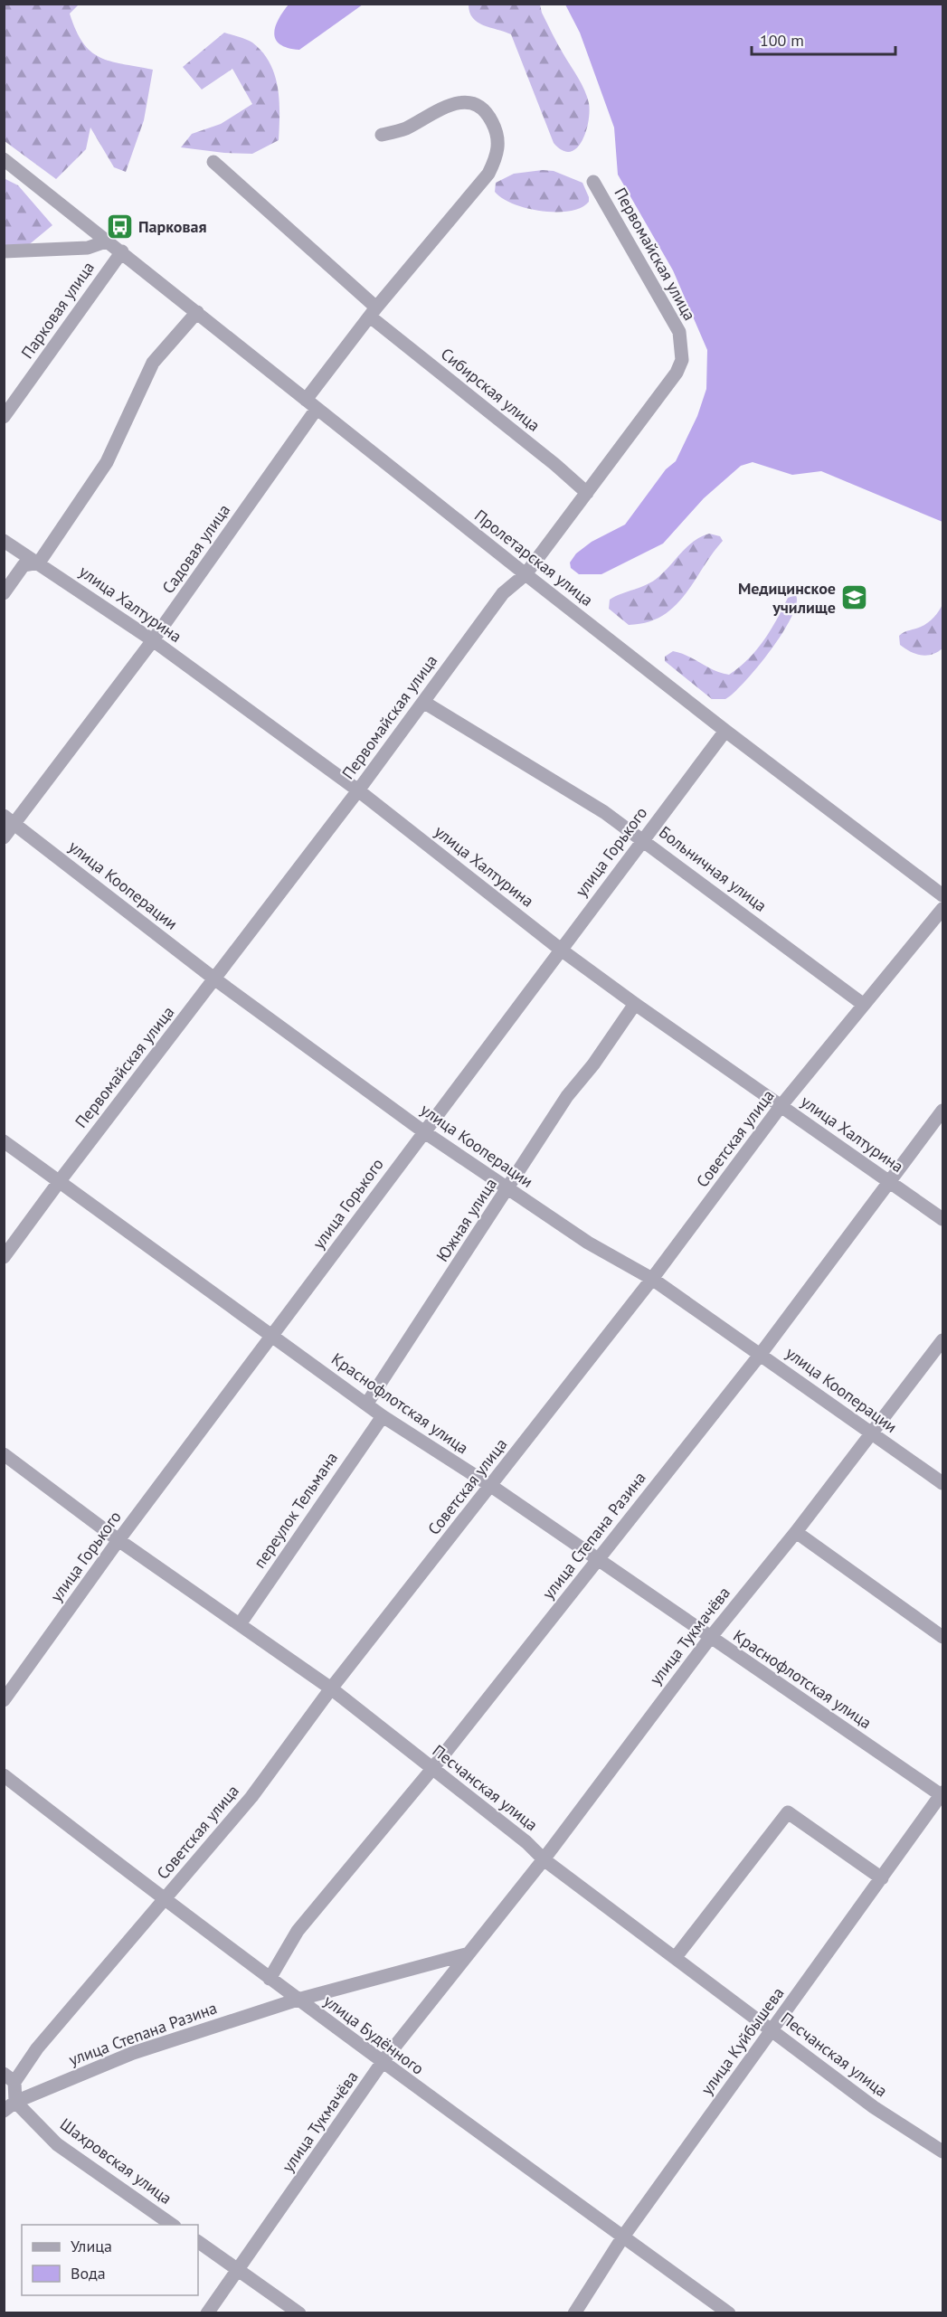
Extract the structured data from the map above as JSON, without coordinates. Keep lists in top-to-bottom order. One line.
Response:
{"streets":{"street":["Первомайская улица","Парковая улица","Сибирская улица","Садовая улица","Пролетарская улица","улица Халтурина","улица Горького","Больничная улица","улица Кооперации","Советская улица","Южная улица","Краснофлотская улица","переулок Тельмана","улица Степана Разина","улица Тукмачёва","Песчанская улица","улица Будённого","улица Куйбышева","Шахровская улица"]},"crossings":[["Первомайская улица","Сибирская улица"],["Первомайская улица","Пролетарская улица"],["Первомайская улица","улица Халтурина"],["Первомайская улица","Больничная улица"],["Первомайская улица","улица Кооперации"],["Первомайская улица","Краснофлотская улица"],["Парковая улица","Пролетарская улица"],["Сибирская улица","Садовая улица"],["Садовая улица","Пролетарская улица"],["Садовая улица","улица Халтурина"],["Садовая улица","улица Кооперации"],["Пролетарская улица","улица Горького"],["улица Халтурина","улица Горького"],["улица Халтурина","Советская улица"],["улица Халтурина","Южная улица"],["улица Халтурина","улица Степана Разина"],["улица Горького","Больничная улица"],["улица Горького","улица Кооперации"],["улица Горького","Краснофлотская улица"],["улица Горького","Песчанская улица"],["Больничная улица","Советская улица"],["улица Кооперации","Советская улица"],["улица Кооперации","Южная улица"],["улица Кооперации","улица Степана Разина"],["улица Кооперации","улица Тукмачёва"],["Советская улица","Краснофлотская улица"],["Советская улица","Песчанская улица"],["Советская улица","улица Будённого"],["Южная улица","Краснофлотская улица"],["Краснофлотская улица","переулок Тельмана"],["Краснофлотская улица","улица Степана Разина"],["Краснофлотская улица","улица Тукмачёва"],["Краснофлотская улица","улица Куйбышева"],["переулок Тельмана","Песчанская улица"],["улица Степана Разина","Песчанская улица"],["улица Степана Разина","улица Будённого"],["улица Степана Разина","Шахровская улица"],["улица Тукмачёва","Песчанская улица"],["улица Тукмачёва","улица Будённого"],["Песчанская улица","улица Куйбышева"],["улица Будённого","улица Куйбышева"]],"places":{"bus stop":["Парковая"],"school or university":["Медицинское училище"]},"legend":["Улица","Вода"],"scale_bar":"100 m"}
